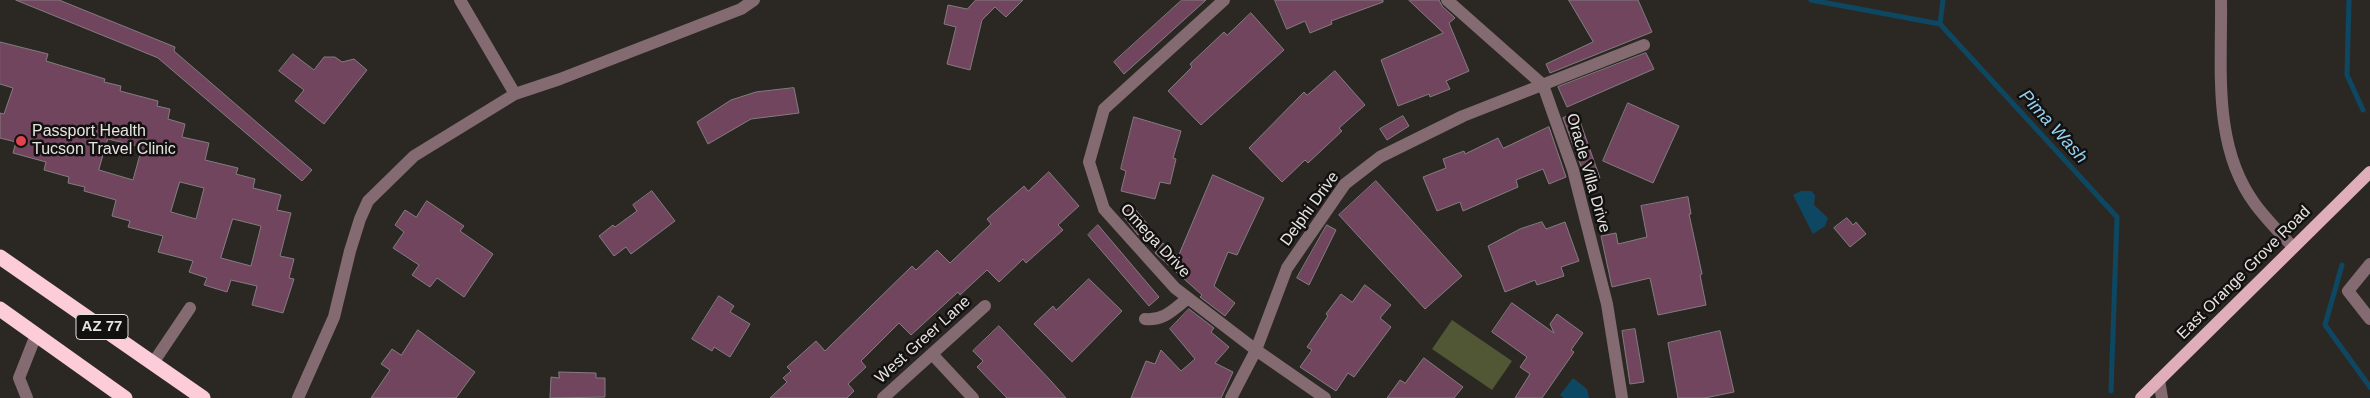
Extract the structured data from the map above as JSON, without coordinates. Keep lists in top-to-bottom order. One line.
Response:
{"streets":{"highway":["AZ 77"],"main road":["East Orange Grove Road"],"street":["Oracle Villa Drive","Delphi Drive","Omega Drive","West Greer Lane"]},"crossings":[["Oracle Villa Drive","Delphi Drive"],["Delphi Drive","Omega Drive"]],"water":["Pima Wash"],"places":["Passport Health Tucson Travel Clinic"]}
